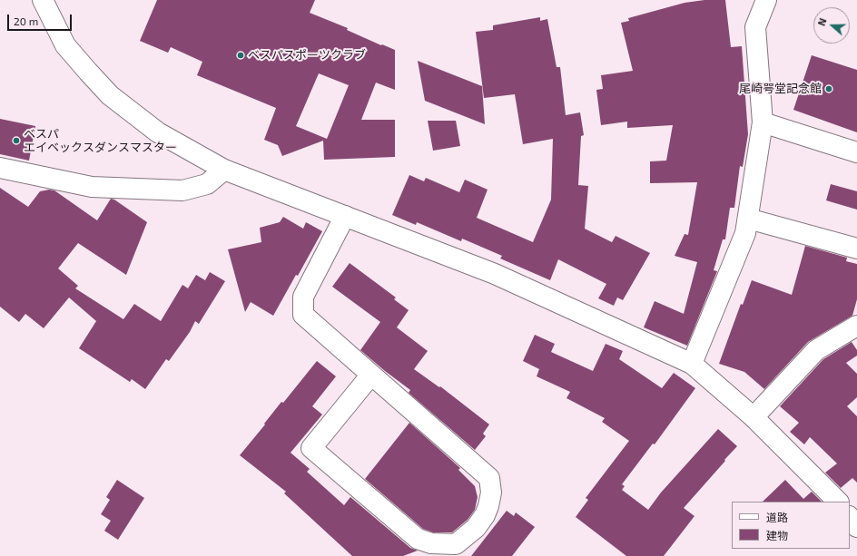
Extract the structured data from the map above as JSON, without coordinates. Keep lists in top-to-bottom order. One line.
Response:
{"places":["ベスパスポーツクラブ","尾崎咢堂記念館","ベスパ エイベックスダンスマスター"],"legend":["道路","建物"],"scale_bar":"20 m","north":"left"}
